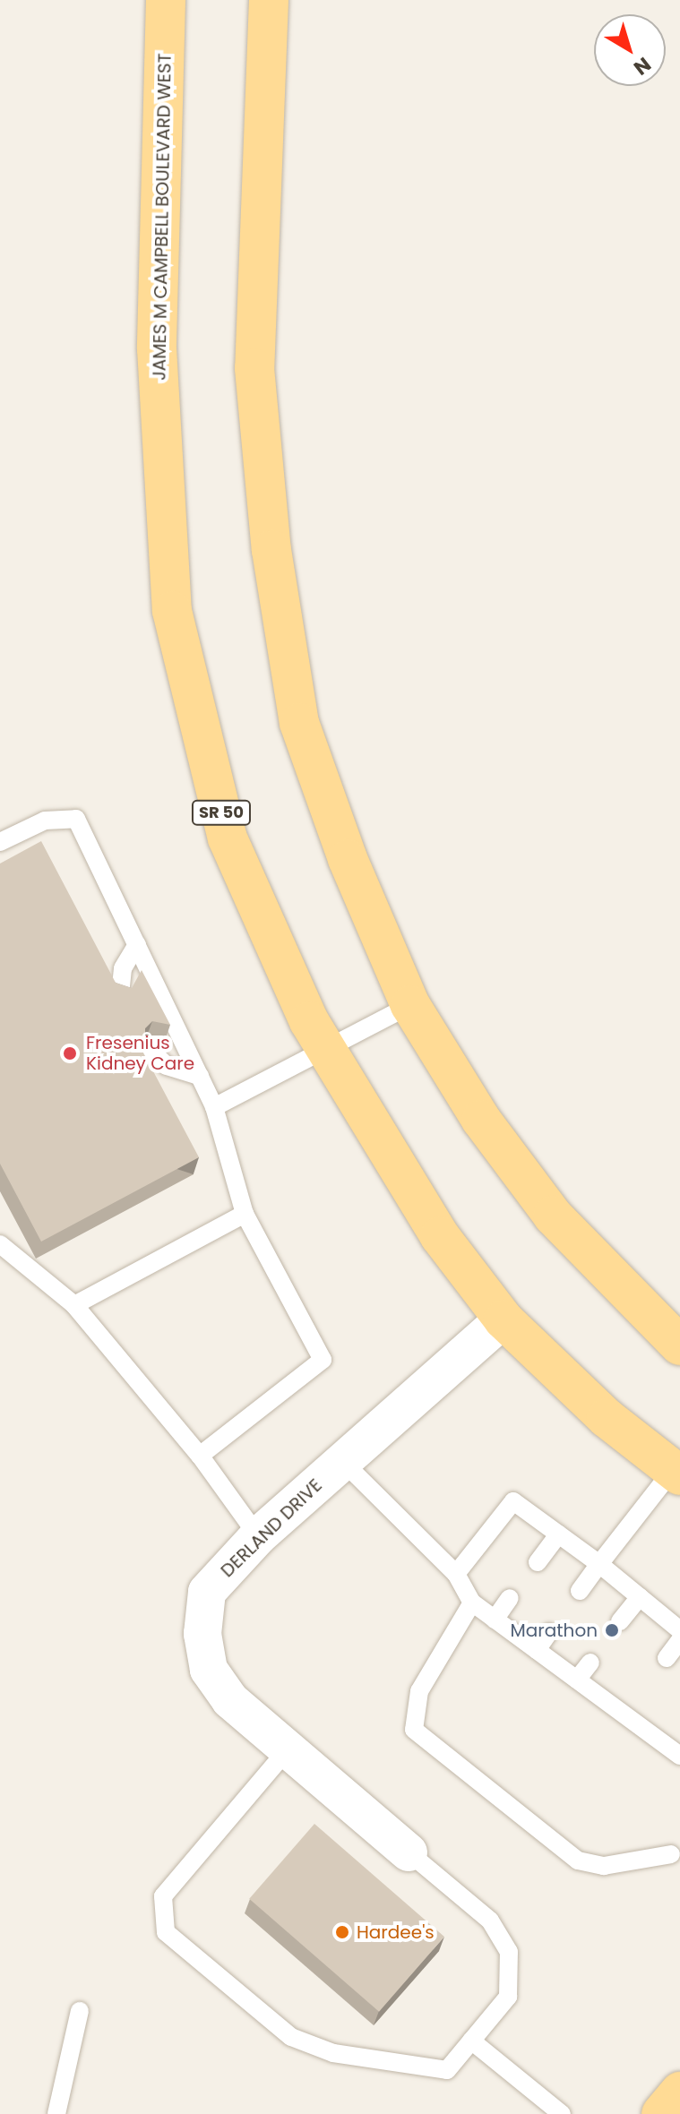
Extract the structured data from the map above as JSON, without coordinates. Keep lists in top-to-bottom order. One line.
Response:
{"streets":{"main road":["JAMES M CAMPBELL BOULEVARD WEST","SR 50"],"street":["DERLAND DRIVE"]},"crossings":[["JAMES M CAMPBELL BOULEVARD WEST","DERLAND DRIVE"]],"places":["Fresenius Kidney Care","Marathon","Hardee's"],"north":"bottom right"}
